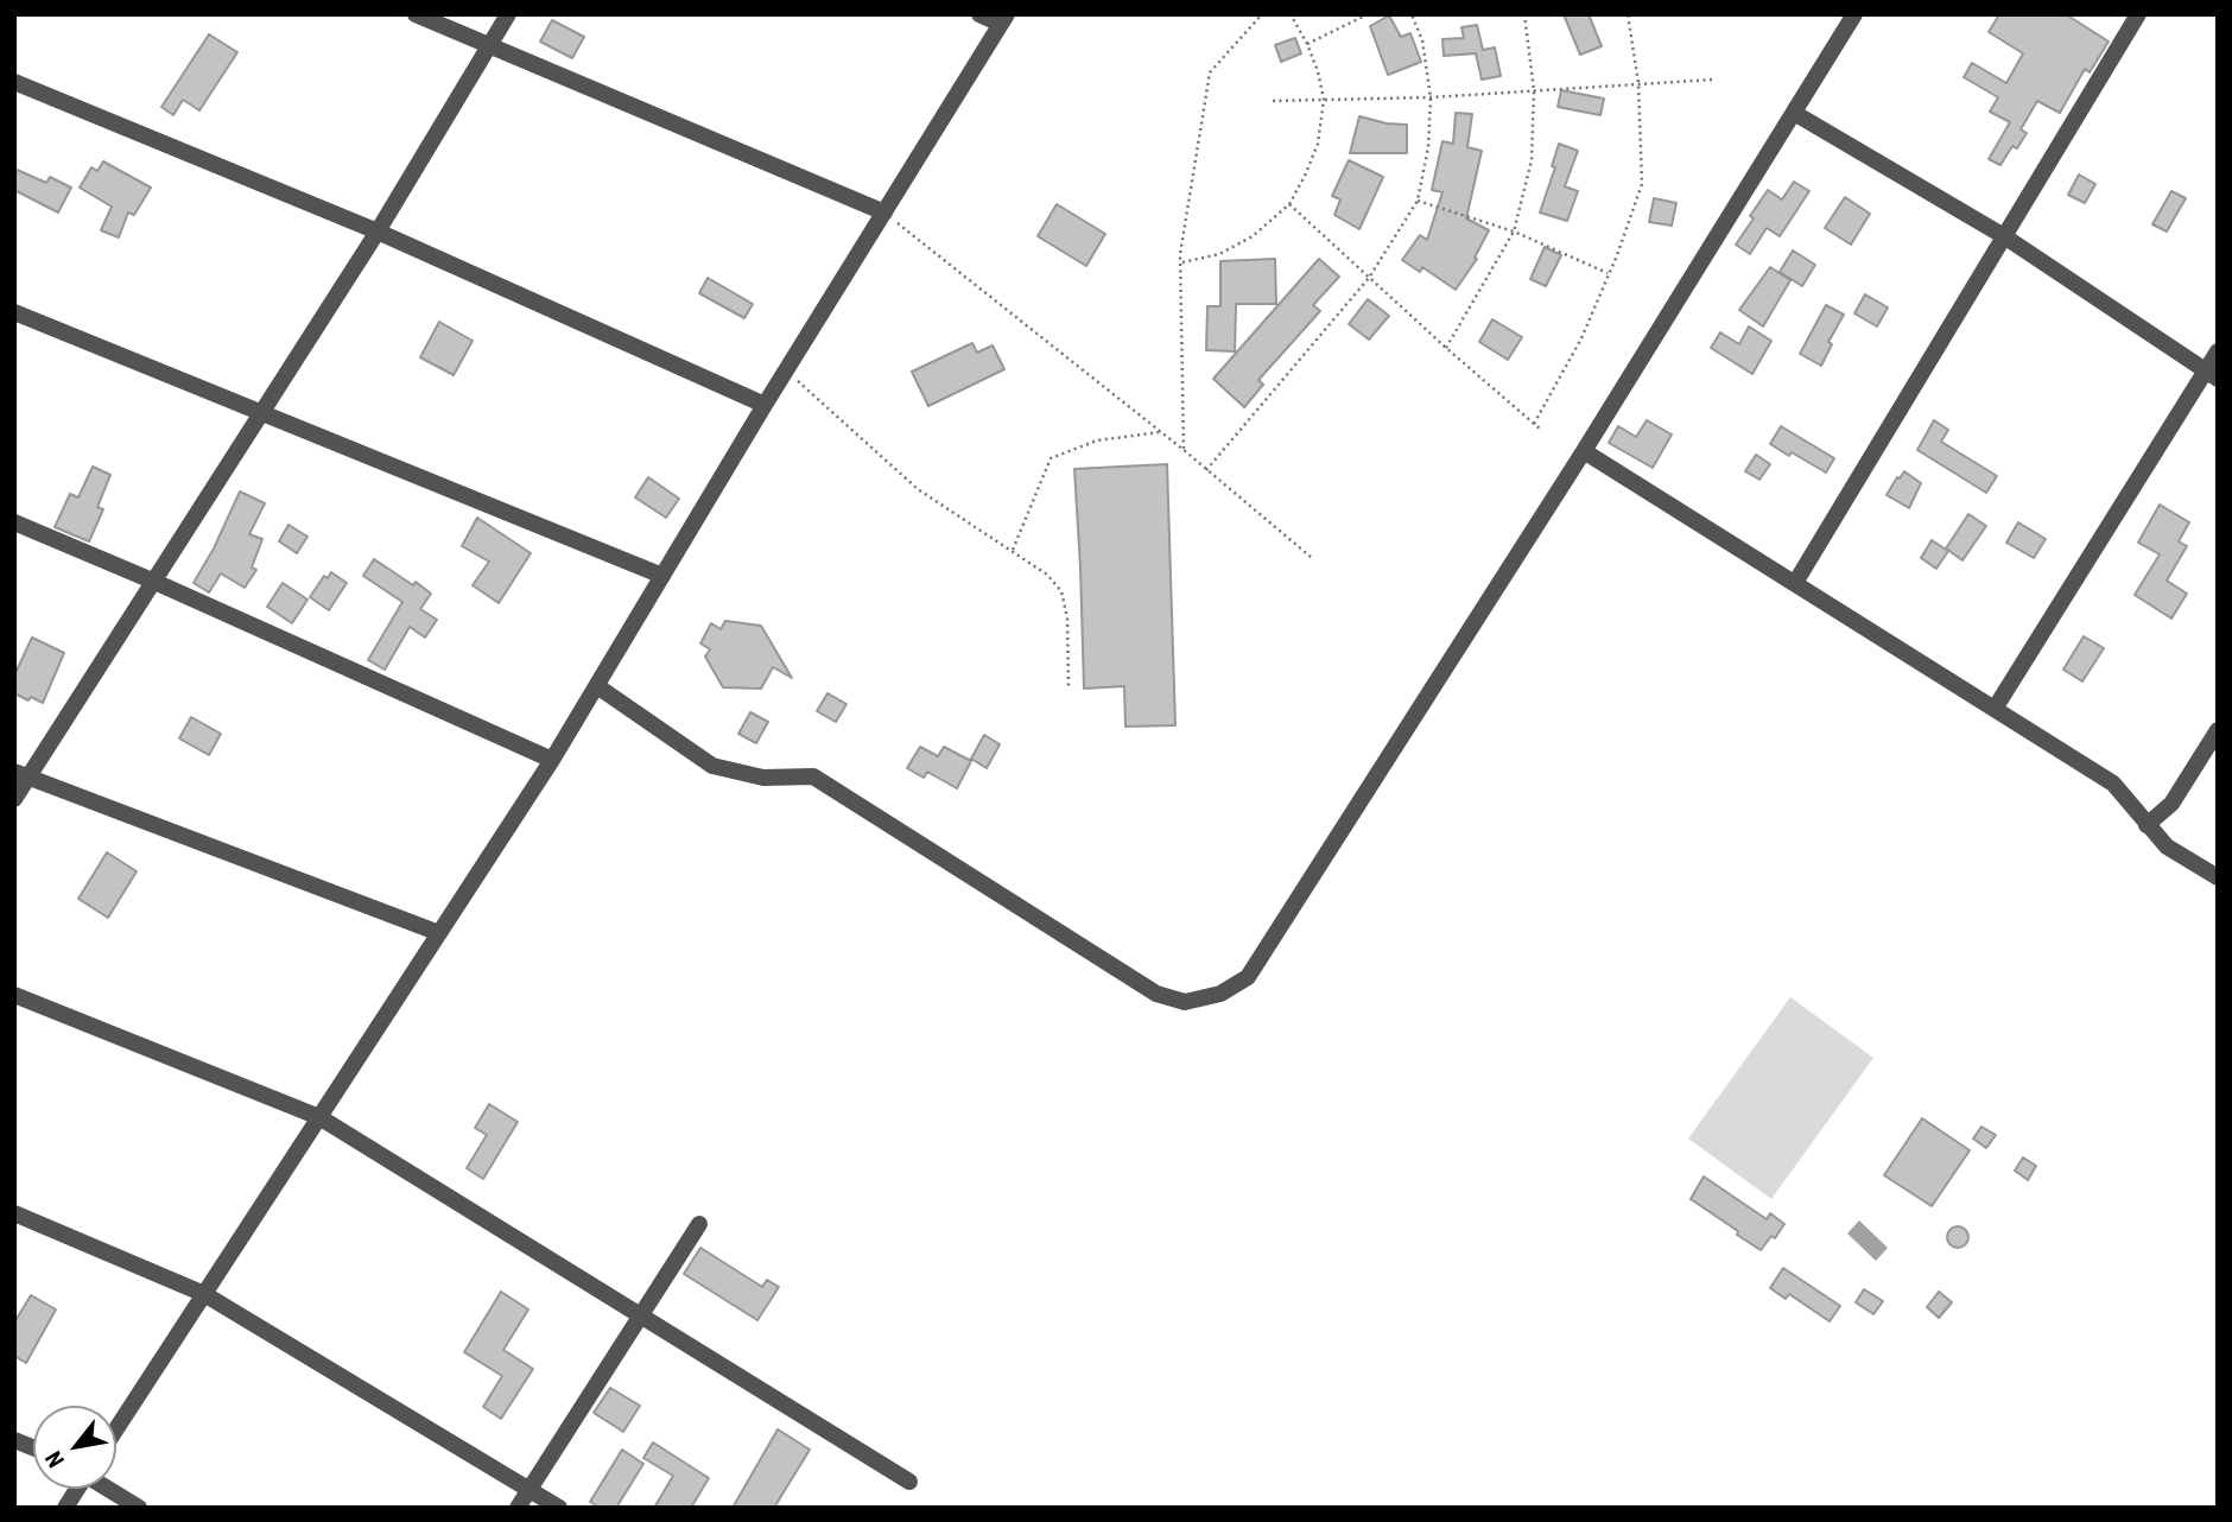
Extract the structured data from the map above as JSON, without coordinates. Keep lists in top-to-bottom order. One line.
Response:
{"north":"bottom left"}
